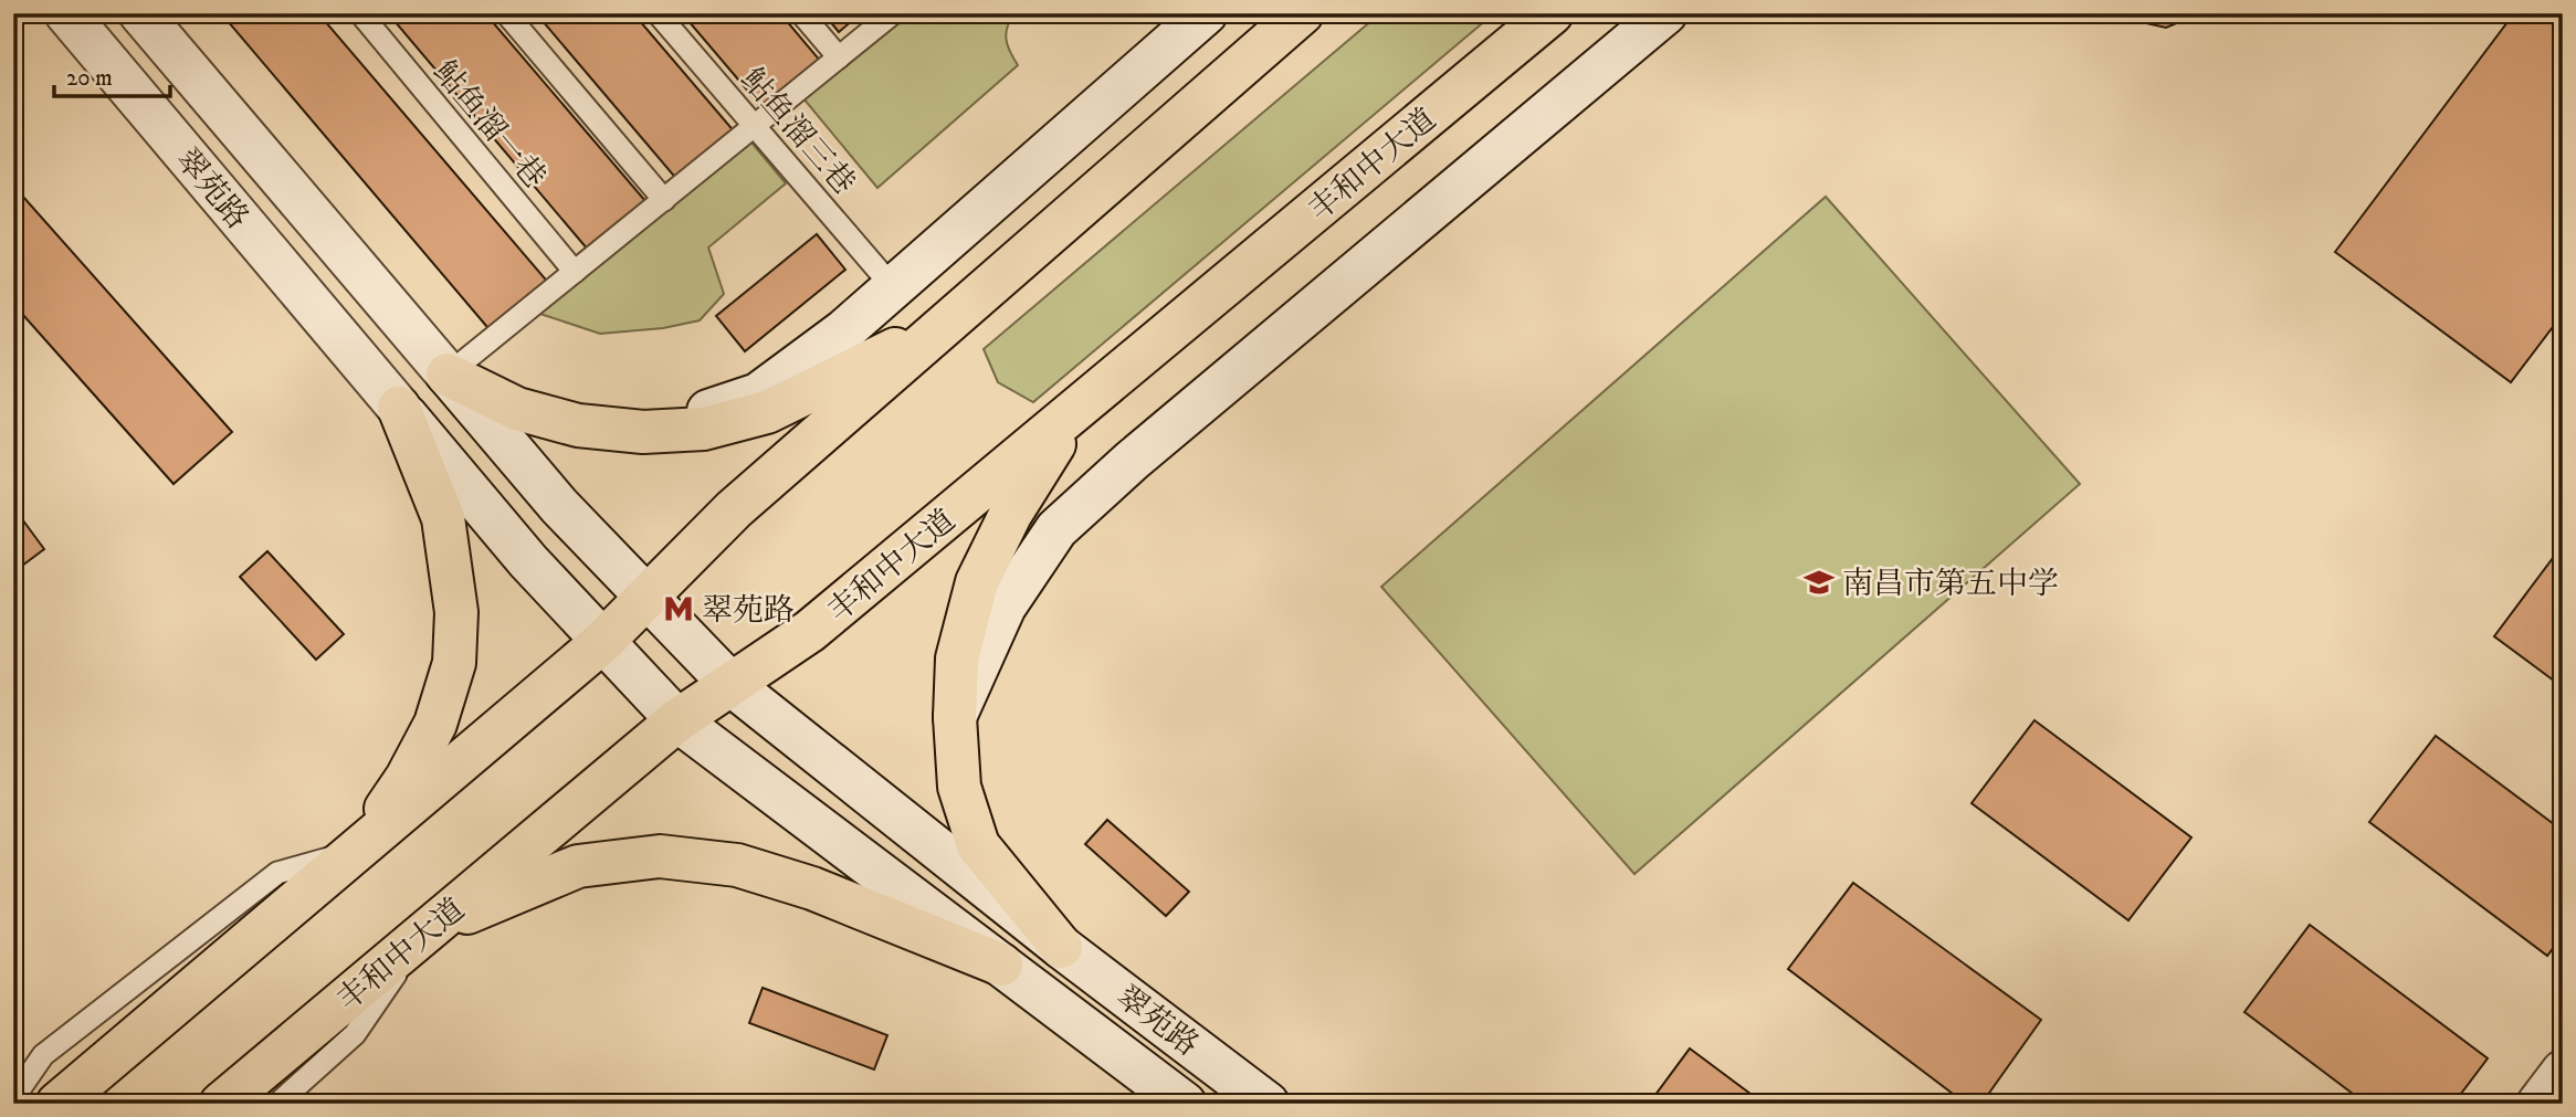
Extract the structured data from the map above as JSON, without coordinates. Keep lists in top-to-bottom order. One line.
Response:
{"streets":{"main road":["丰和中大道","翠苑路"],"lane":["鲇鱼溜一巷","鲇鱼溜三巷"]},"crossings":[["丰和中大道","翠苑路"]],"places":{"school or university":["南昌市第五中学"],"metro station":["翠苑路"]},"scale_bar":"20 m"}
